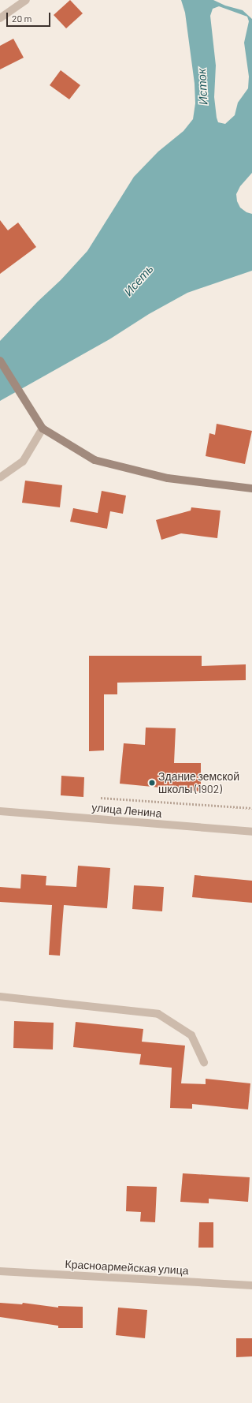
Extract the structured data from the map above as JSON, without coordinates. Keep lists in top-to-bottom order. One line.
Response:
{"streets":{"street":["улица Ленина","Красноармейская улица"]},"water":["Исток","Исеть"],"places":["Здание земской школы (1902)"],"scale_bar":"20 m"}
